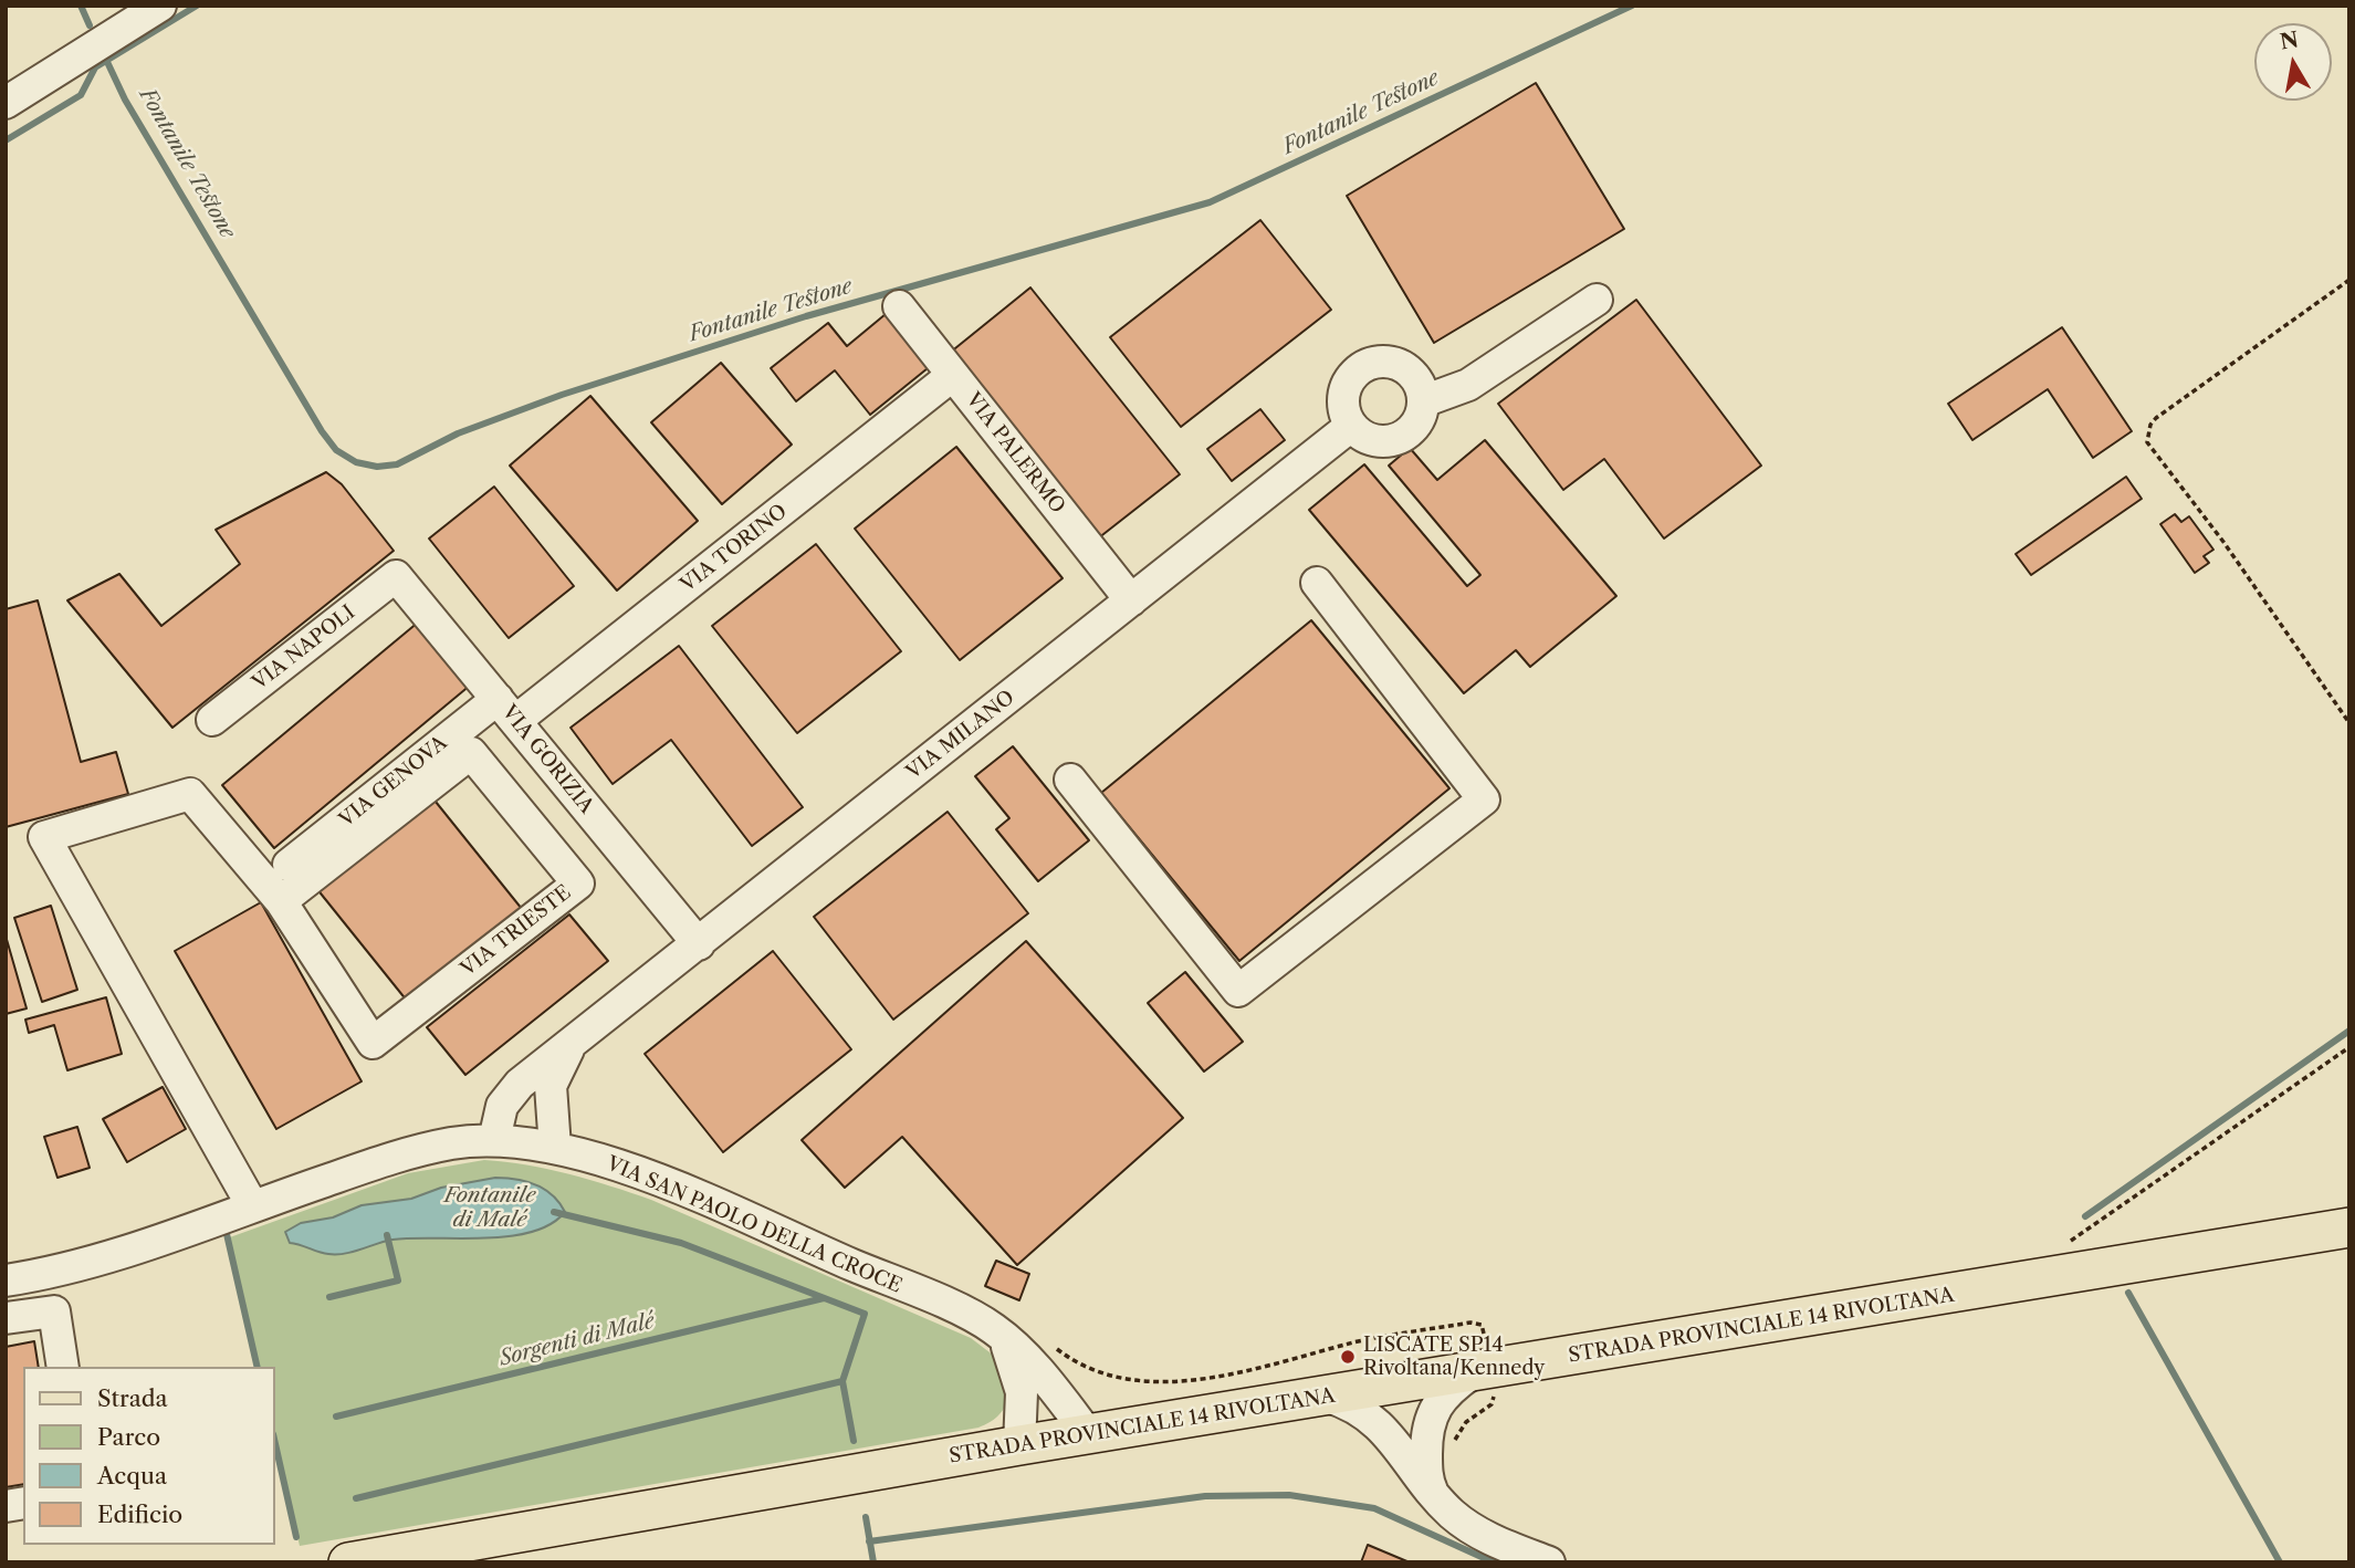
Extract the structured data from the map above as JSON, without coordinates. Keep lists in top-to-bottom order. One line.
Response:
{"streets":{"main road":["STRADA PROVINCIALE 14 RIVOLTANA"],"street":["VIA PALERMO","VIA TORINO","VIA NAPOLI","VIA MILANO","VIA GORIZIA","VIA GENOVA","VIA TRIESTE","VIA SAN PAOLO DELLA CROCE"]},"crossings":[["VIA PALERMO","VIA TORINO"],["VIA PALERMO","VIA MILANO"],["VIA TORINO","VIA GORIZIA"],["VIA TORINO","VIA GENOVA"],["VIA NAPOLI","VIA GORIZIA"],["VIA MILANO","VIA GORIZIA"],["VIA MILANO","VIA SAN PAOLO DELLA CROCE"],["VIA GORIZIA","VIA GENOVA"],["VIA TRIESTE","VIA SAN PAOLO DELLA CROCE"],["VIA SAN PAOLO DELLA CROCE","STRADA PROVINCIALE 14 RIVOLTANA"]],"water":["Fontanile Testone","Fontanile di Malé","Sorgenti di Malé"],"places":["LISCATE SP14 Rivoltana/Kennedy"],"legend":["Strada","Parco","Acqua","Edificio"],"north":"top"}
